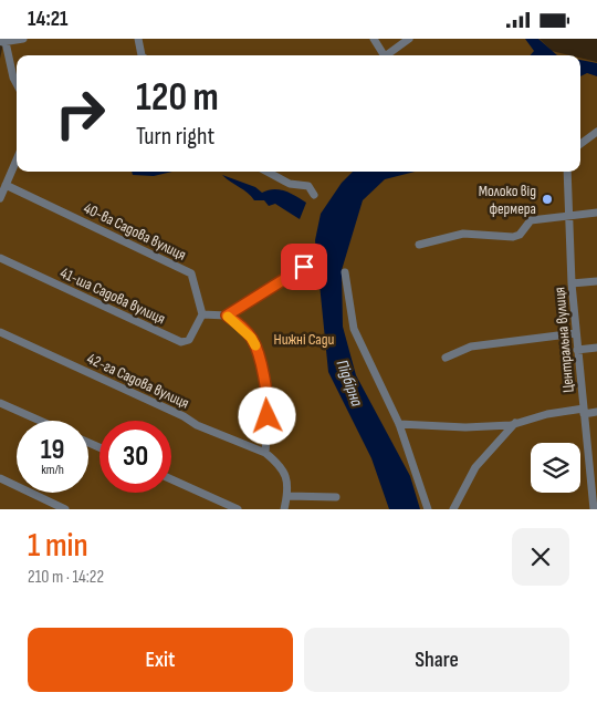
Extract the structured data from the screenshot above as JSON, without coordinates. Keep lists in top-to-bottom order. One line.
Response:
{"streets":{"street":["40-ва Садова вулиця","41-ша Садова вулиця","Центральна вулиця","42-га Садова вулиця"]},"crossings":[["40-ва Садова вулиця","41-ша Садова вулиця"]],"water":["Підбірна"],"parks":["Нижні Сади"],"places":["Молоко від фермера"],"page":{"status":"14:21","turn":["120 m","Turn right"],"speed":"19 km/h","limit":"30","heading":["1 min","210 m · 14:22"],"buttons":["Exit","Share"]}}
